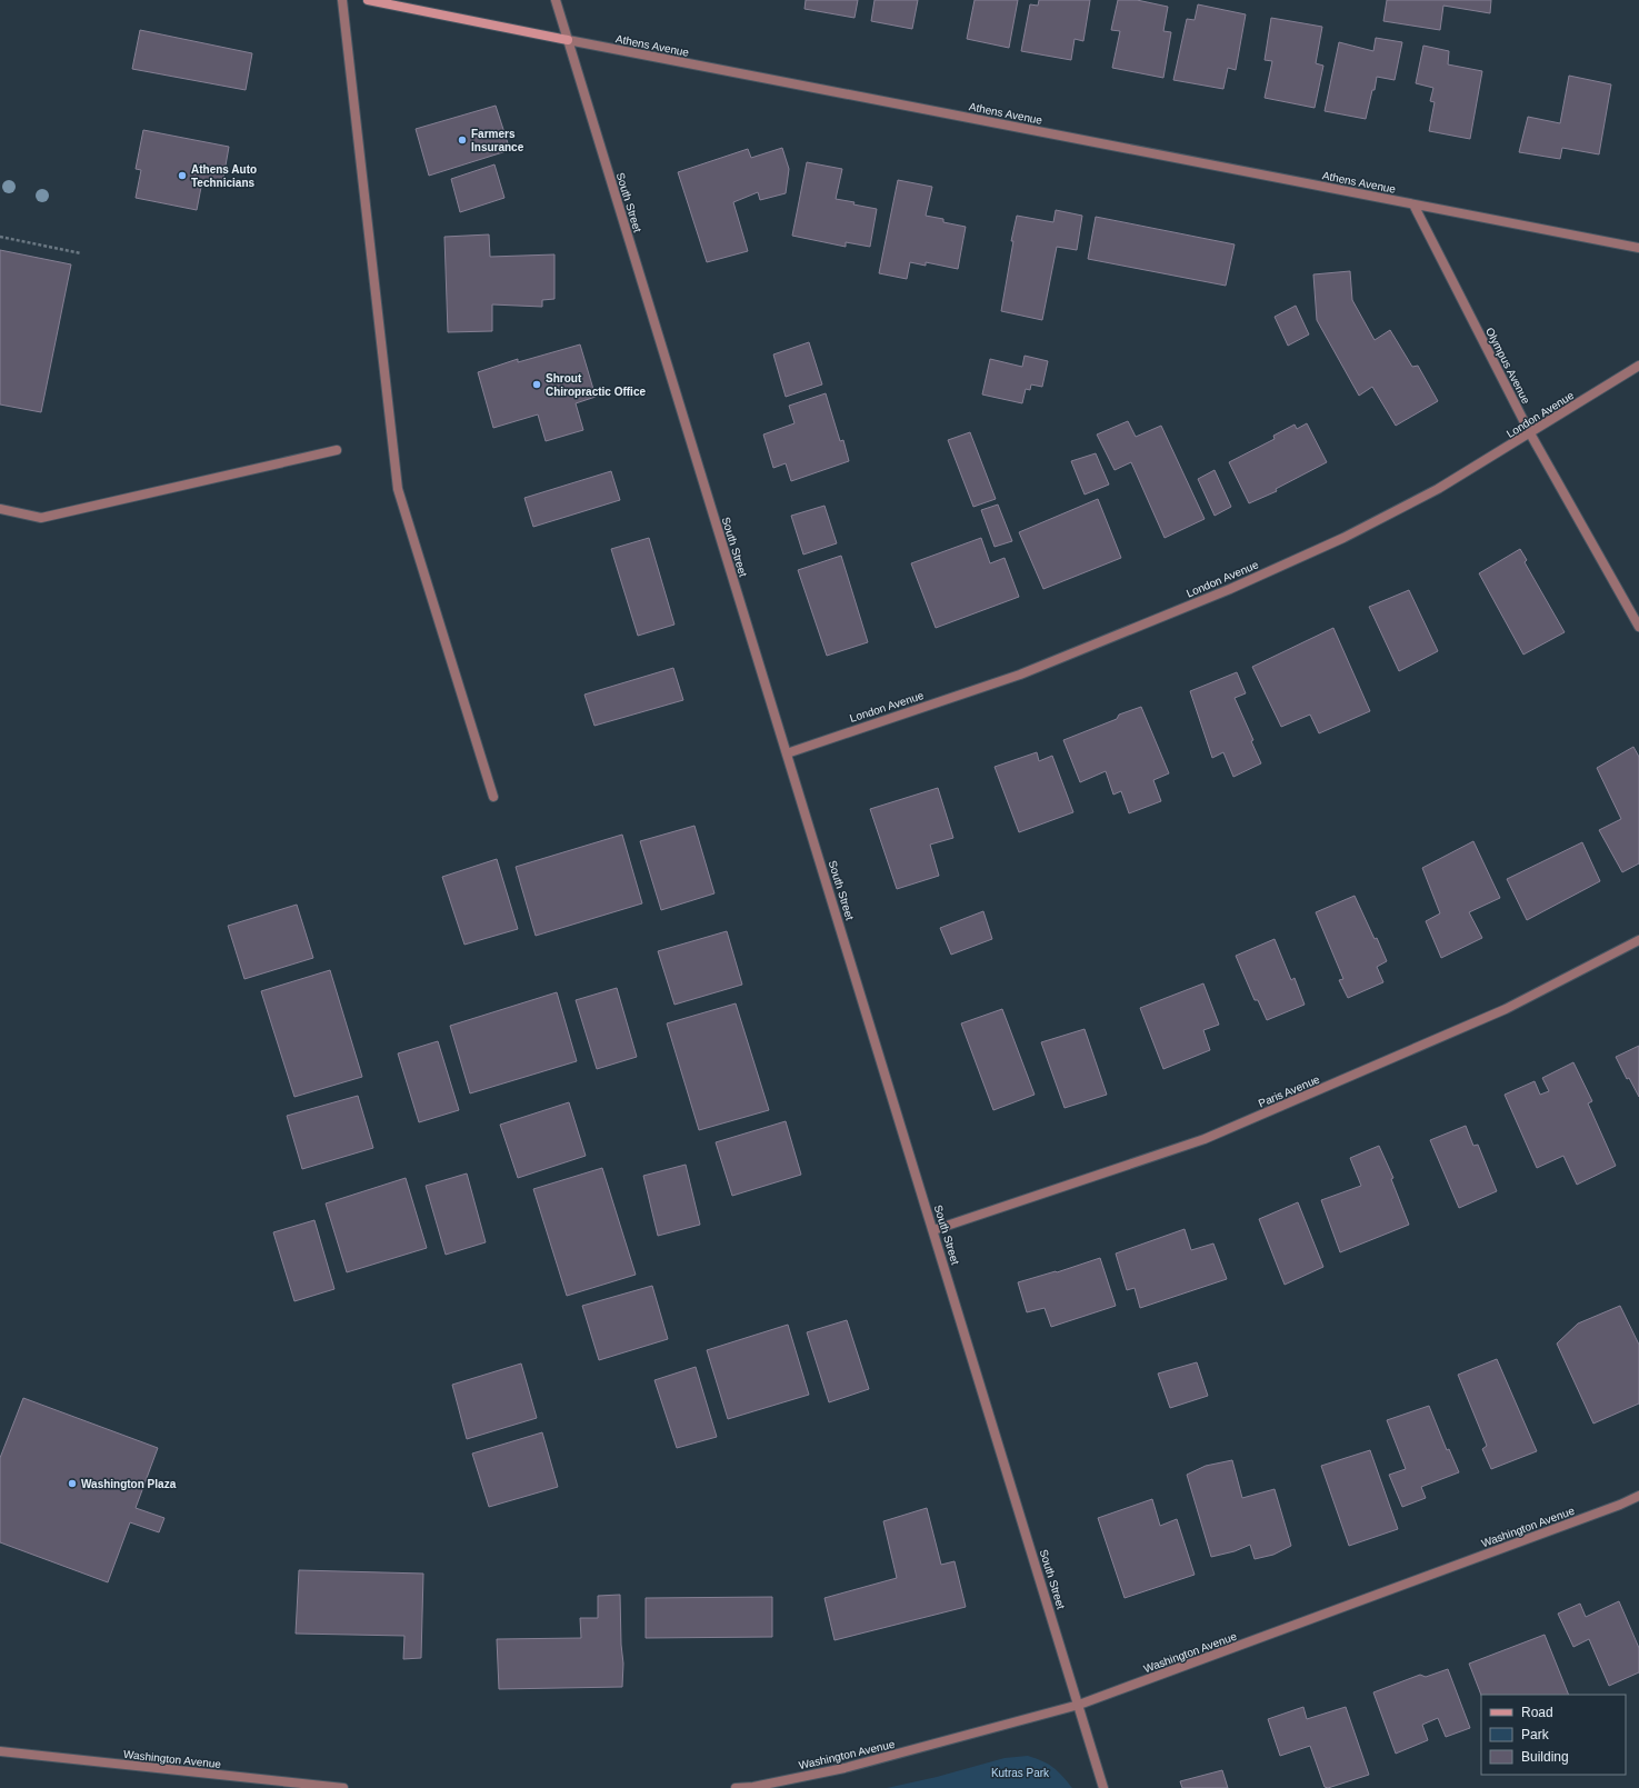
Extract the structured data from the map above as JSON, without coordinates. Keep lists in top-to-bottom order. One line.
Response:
{"streets":{"main road":["Athens Avenue"],"street":["South Street","Olympus Avenue","London Avenue","Paris Avenue","Washington Avenue"]},"crossings":[["Athens Avenue","South Street"],["Athens Avenue","Olympus Avenue"],["South Street","London Avenue"],["South Street","Paris Avenue"],["South Street","Washington Avenue"],["Olympus Avenue","London Avenue"]],"parks":["Kutras Park"],"places":["Farmers Insurance","Athens Auto Technicians","Shrout Chiropractic Office","Washington Plaza"],"legend":["Road","Park","Building"]}
